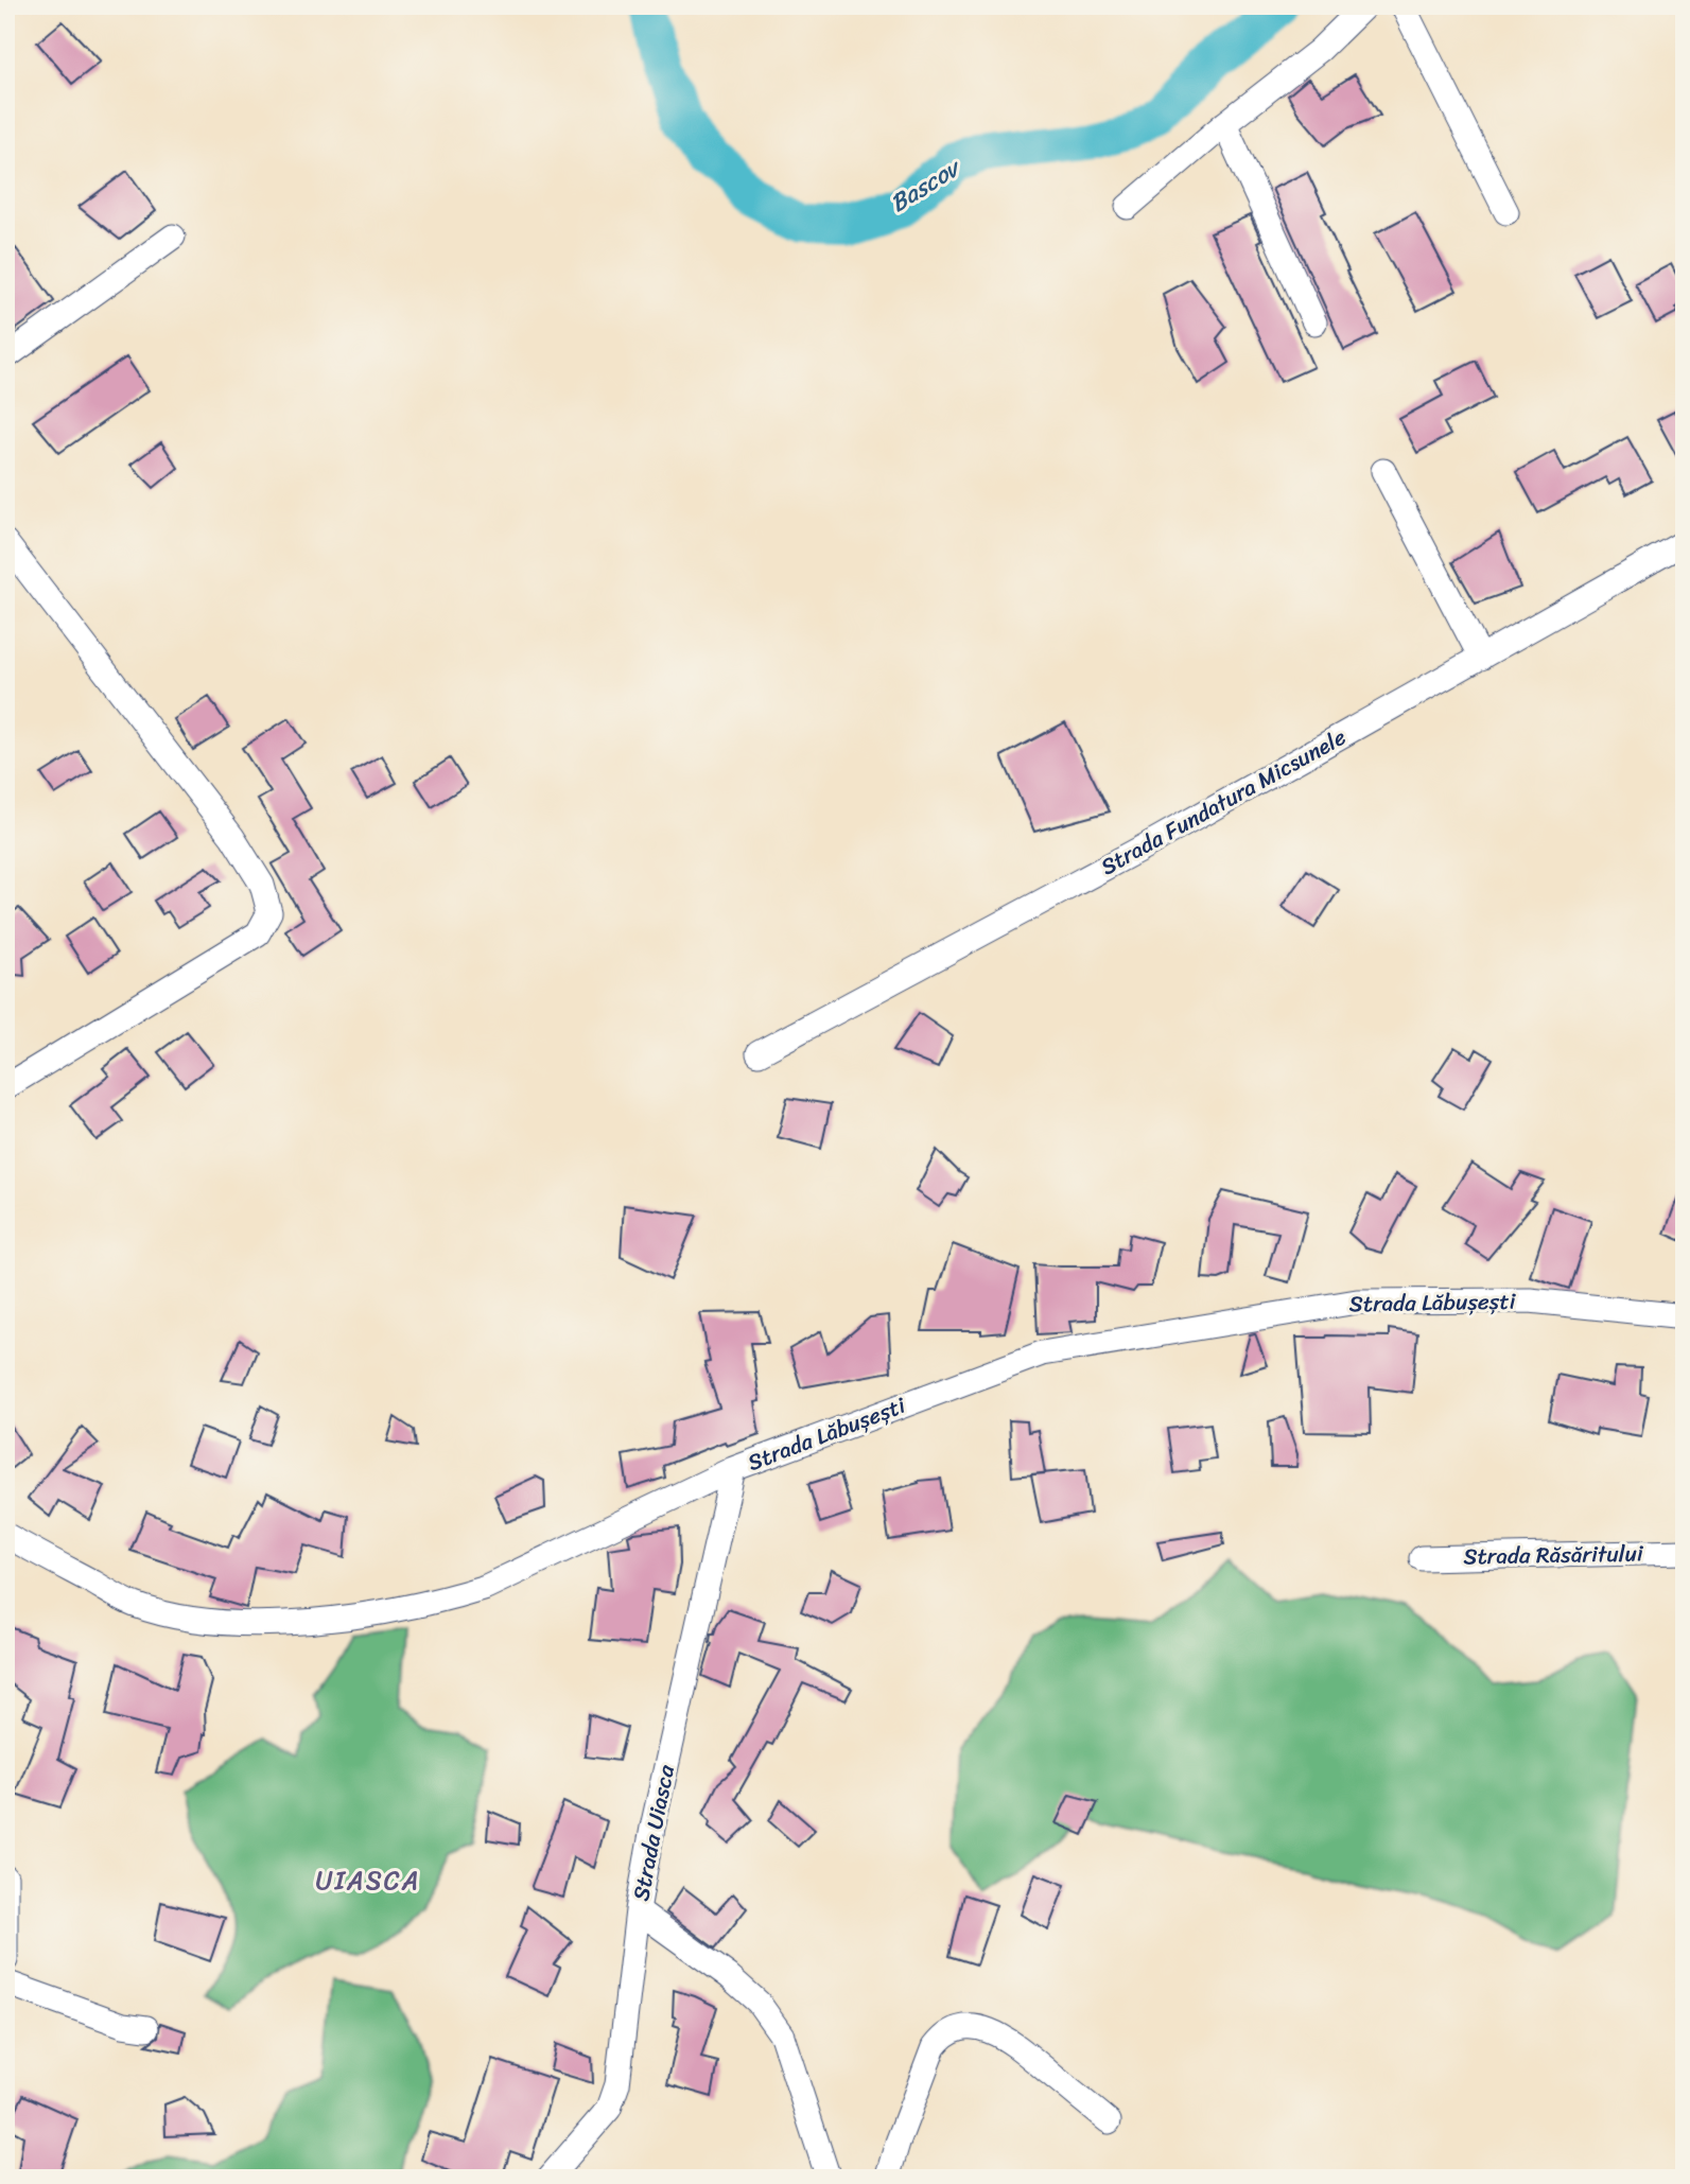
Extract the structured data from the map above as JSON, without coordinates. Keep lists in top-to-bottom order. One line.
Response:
{"streets":{"street":["Strada Fundatura Micsunele","Strada Lăbușești","Strada Răsăritului","Strada Uiasca"]},"crossings":[["Strada Lăbușești","Strada Uiasca"]],"districts":["UIASCA"],"water":["Bascov"]}
